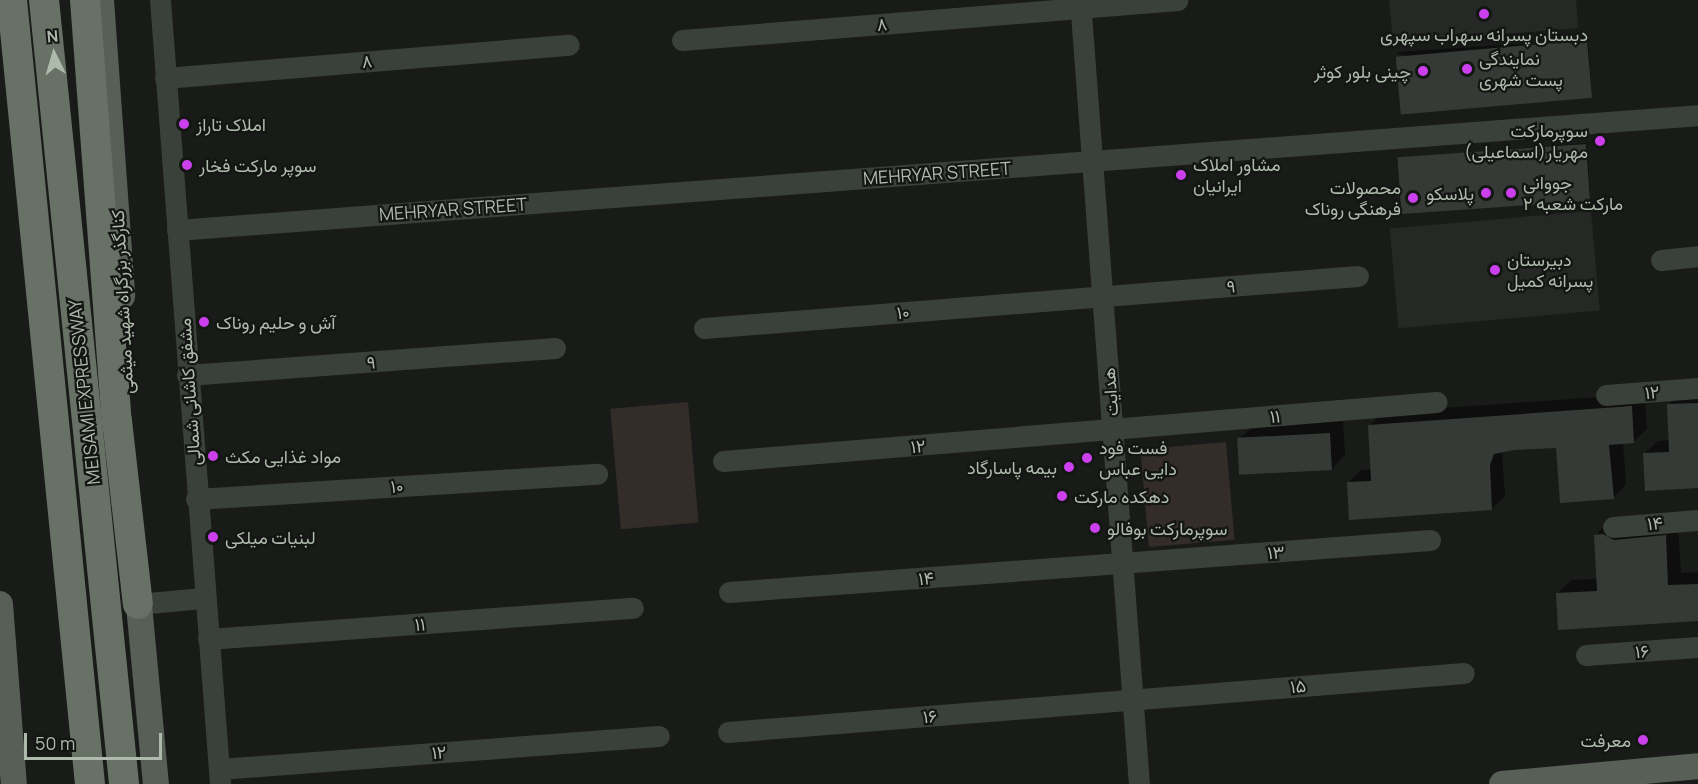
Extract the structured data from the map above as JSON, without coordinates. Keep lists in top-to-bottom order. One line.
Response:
{"streets":{"highway":["MEISAMI EXPRESSWAY"],"main road":["کنارگذر بزرگراه شهید میثمی"],"street":["۸","MEHRYAR STREET","۹","۱۰","مشفق کاشانی شمالی","هدایت","۱۲","۱۱","۱۴","۱۳","۱۶","۱۵"]},"crossings":[["۸","مشفق کاشانی شمالی"],["۸","هدایت"],["MEHRYAR STREET","مشفق کاشانی شمالی"],["MEHRYAR STREET","هدایت"],["۹","۱۰"],["۹","مشفق کاشانی شمالی"],["۹","هدایت"],["۱۰","مشفق کاشانی شمالی"],["۱۰","هدایت"],["مشفق کاشانی شمالی","۱۲"],["مشفق کاشانی شمالی","۱۱"],["هدایت","۱۲"],["هدایت","۱۱"],["هدایت","۱۴"],["هدایت","۱۳"],["هدایت","۱۶"],["هدایت","۱۵"],["۱۲","۱۱"],["۱۴","۱۳"],["۱۶","۱۵"]],"places":["دبستان پسرانه سهراب سپهری","نمایندگی پست شهری","چینی بلور کوثر","املاک تاراز","سوپرمارکت مهریار(اسماعیلی)","سوپر مارکت فخار","مشاور املاک ایرانیان","پلاسکو","جووانی مارکت شعبه ۲","محصولات فرهنگی روناک","دبیرستان پسرانه کمیل","آش و حلیم روناک","مواد غذایی مکث","فست فود دایی عباس","بیمه پاسارگاد","دهکده مارکت","سوپرمارکت بوفالو","لبنیات میلکی","معرفت"],"scale_bar":"50 m","north":"top"}
